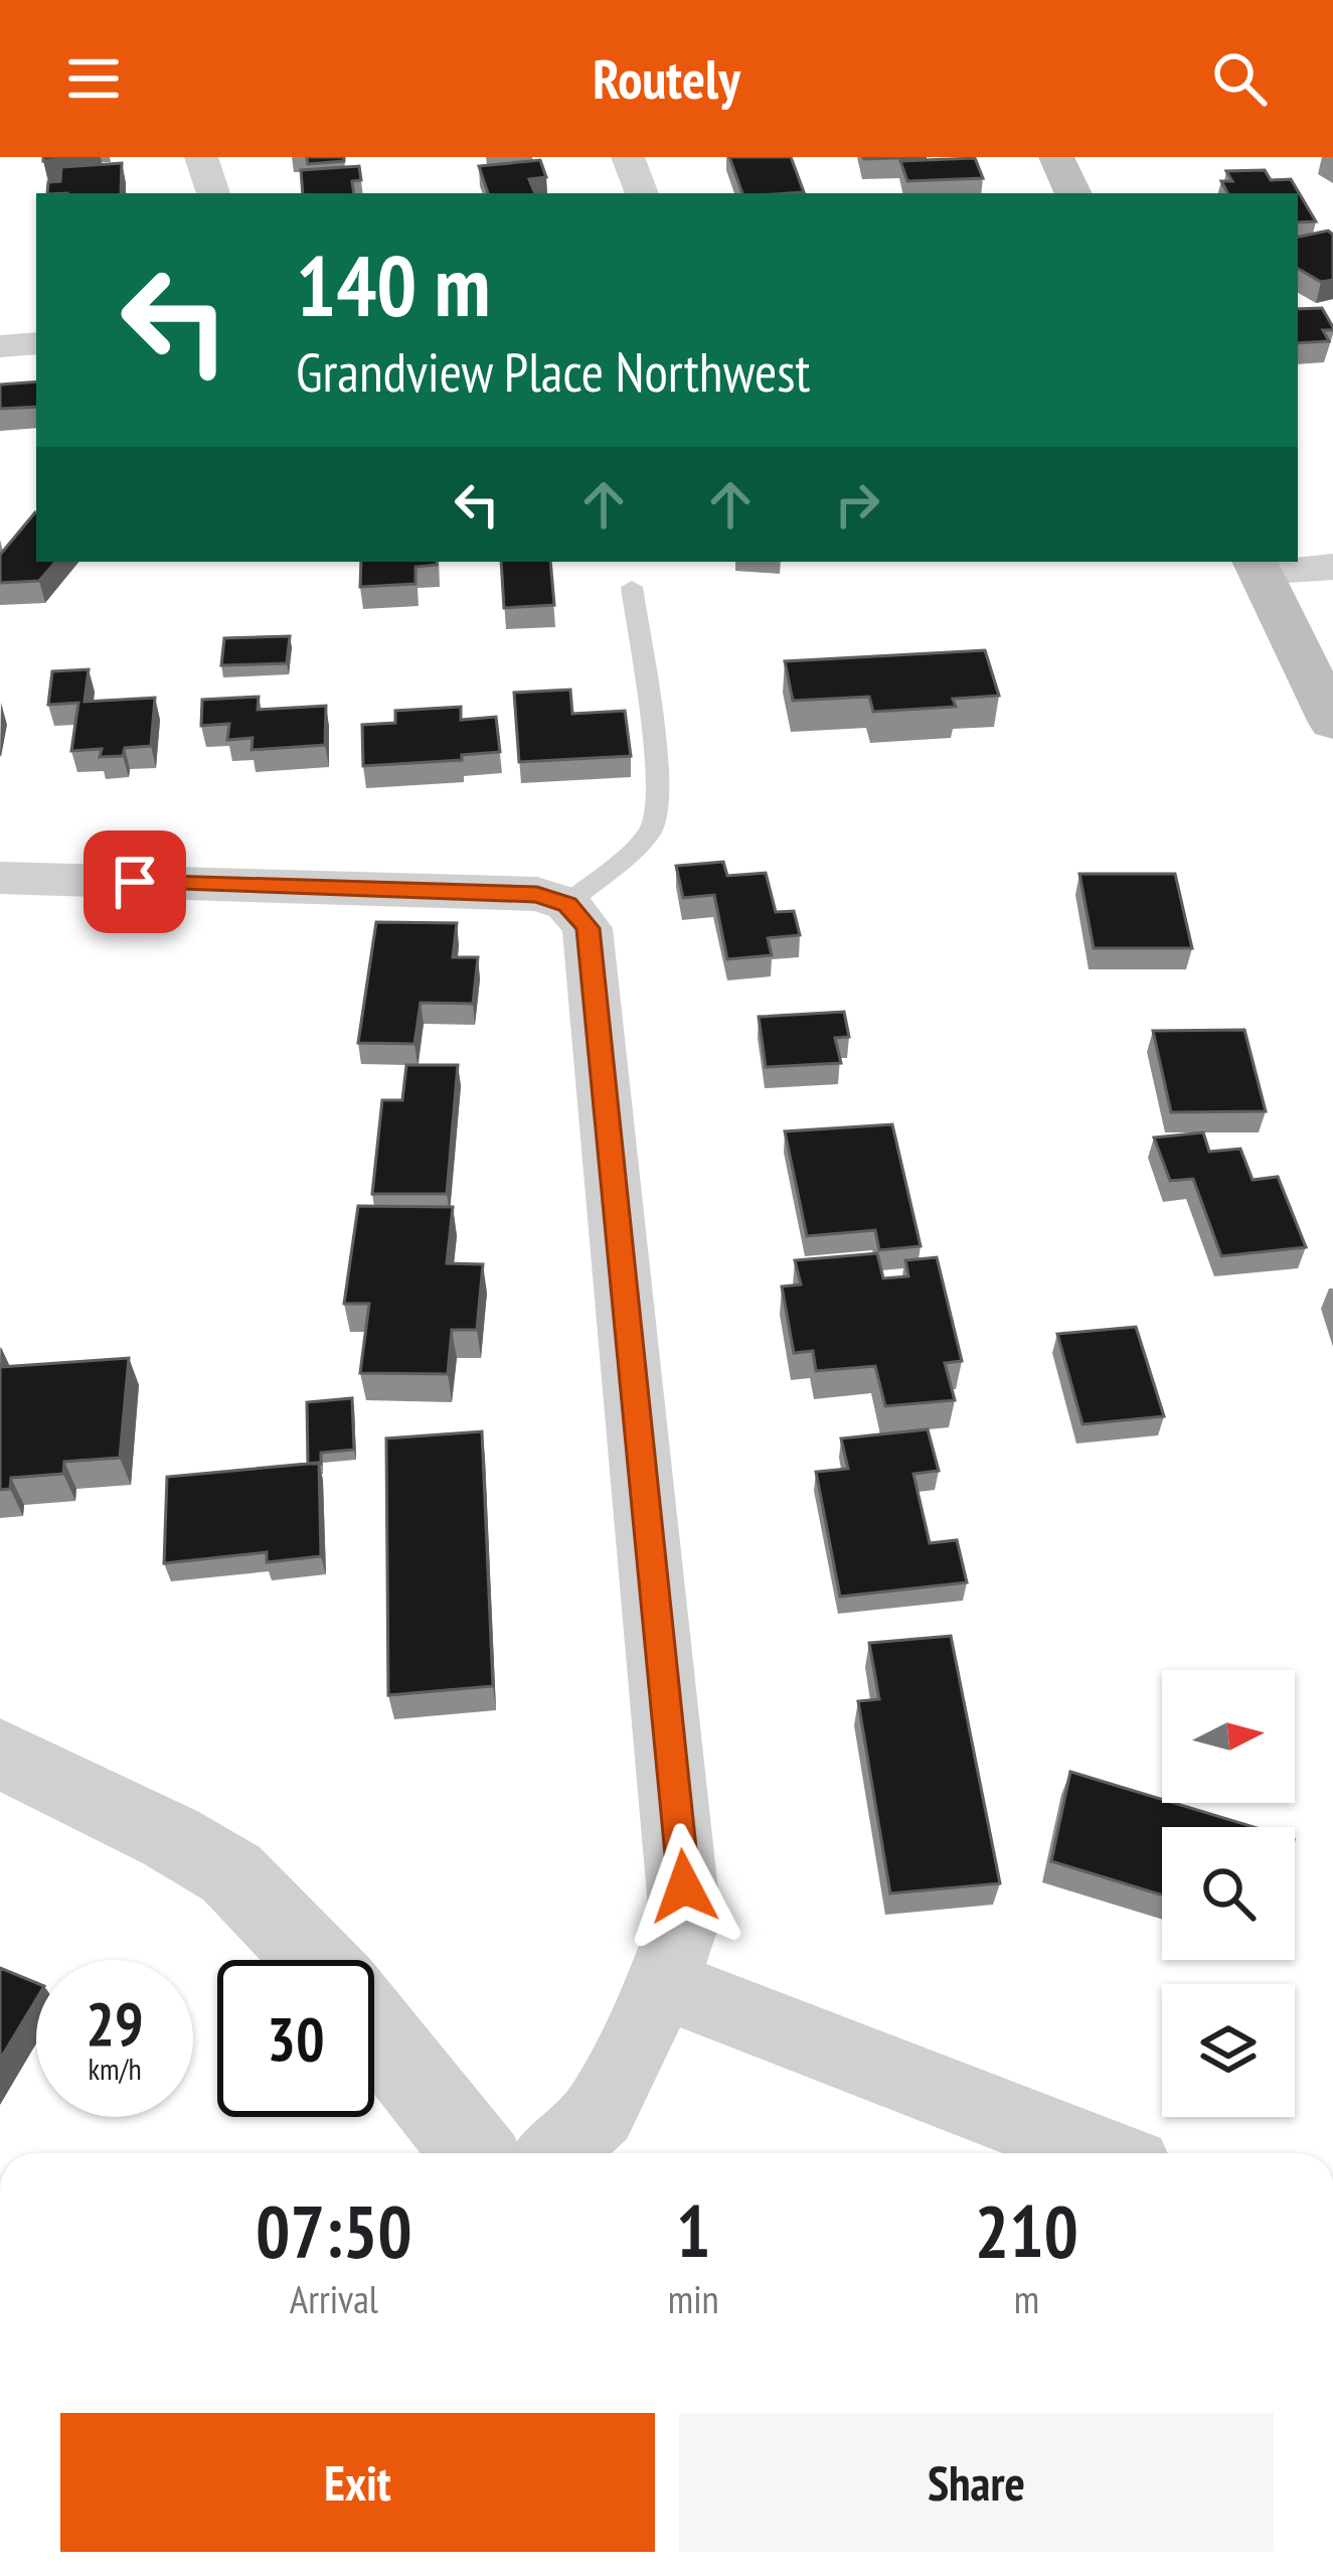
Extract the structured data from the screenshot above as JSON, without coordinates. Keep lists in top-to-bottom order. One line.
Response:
{"north":"right","page":{"header":"Routely","turn":["140 m","Grandview Place Northwest"],"speed":"29 km/h","limit":"30","eta":["07:50","Arrival","1","min","210","m"],"buttons":["Exit","Share"]}}
